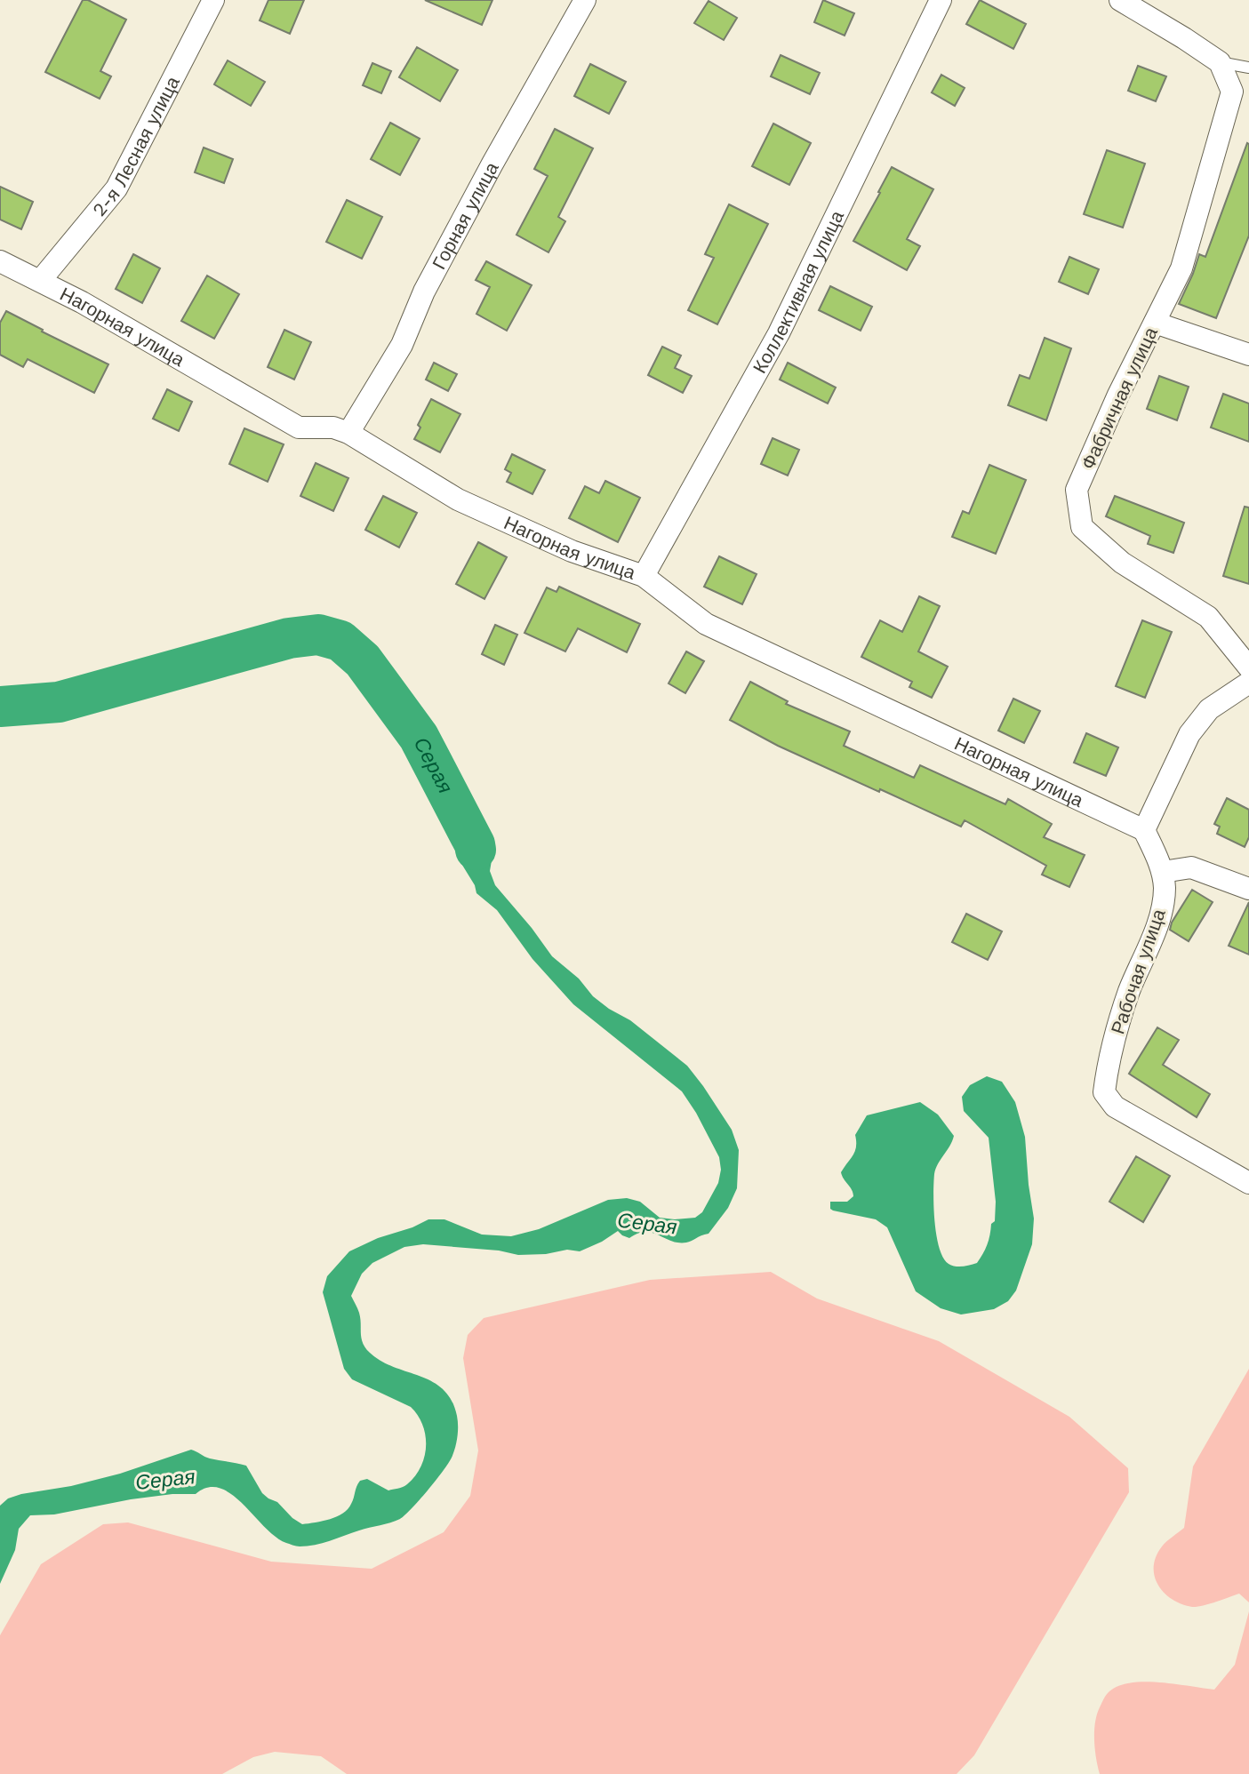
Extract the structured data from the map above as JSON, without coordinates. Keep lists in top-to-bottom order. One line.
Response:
{"streets":{"street":["2-я Лесная улица","Горная улица","Коллективная улица","Нагорная улица","Фабричная улица","Рабочая улица"]},"crossings":[["2-я Лесная улица","Нагорная улица"],["Горная улица","Нагорная улица"],["Коллективная улица","Нагорная улица"],["Нагорная улица","Рабочая улица"]],"water":["Серая"]}
